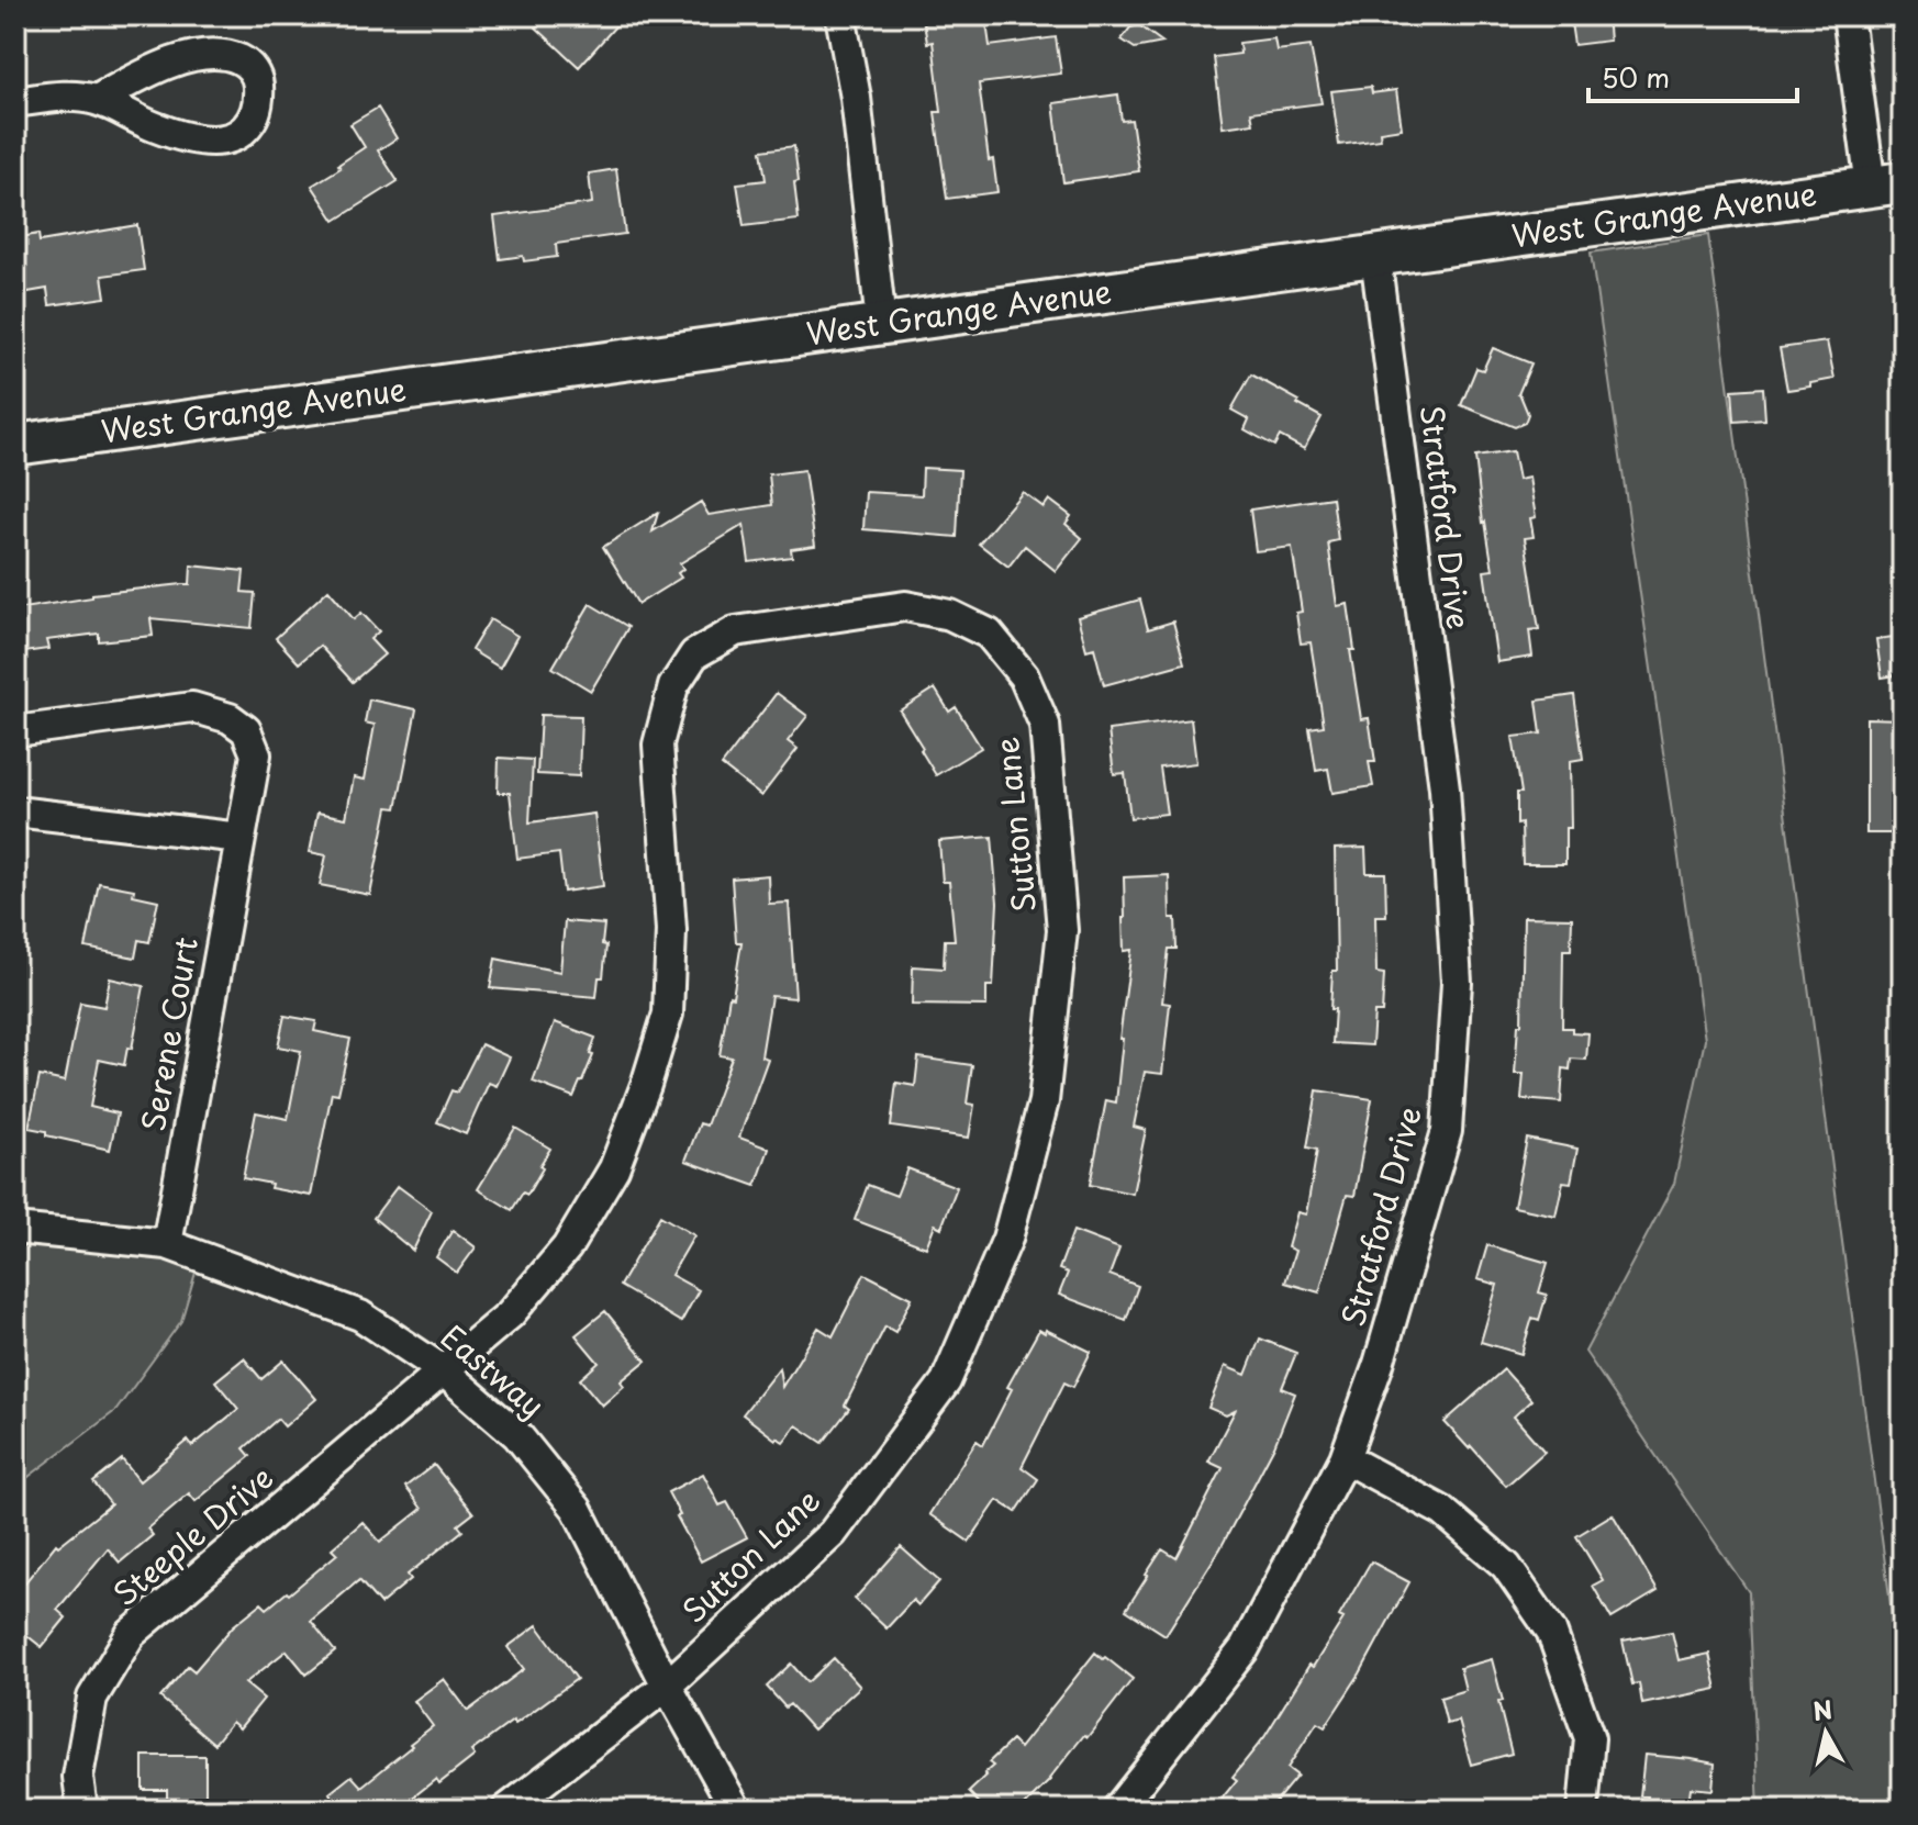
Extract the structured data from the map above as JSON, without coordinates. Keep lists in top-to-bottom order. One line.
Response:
{"streets":{"street":["West Grange Avenue","Stratford Drive","Sutton Lane","Serene Court","Eastway","Steeple Drive"]},"crossings":[["West Grange Avenue","Stratford Drive"],["Sutton Lane","Eastway"],["Sutton Lane","Steeple Drive"],["Serene Court","Eastway"],["Eastway","Steeple Drive"]],"scale_bar":"50 m","north":"top"}
